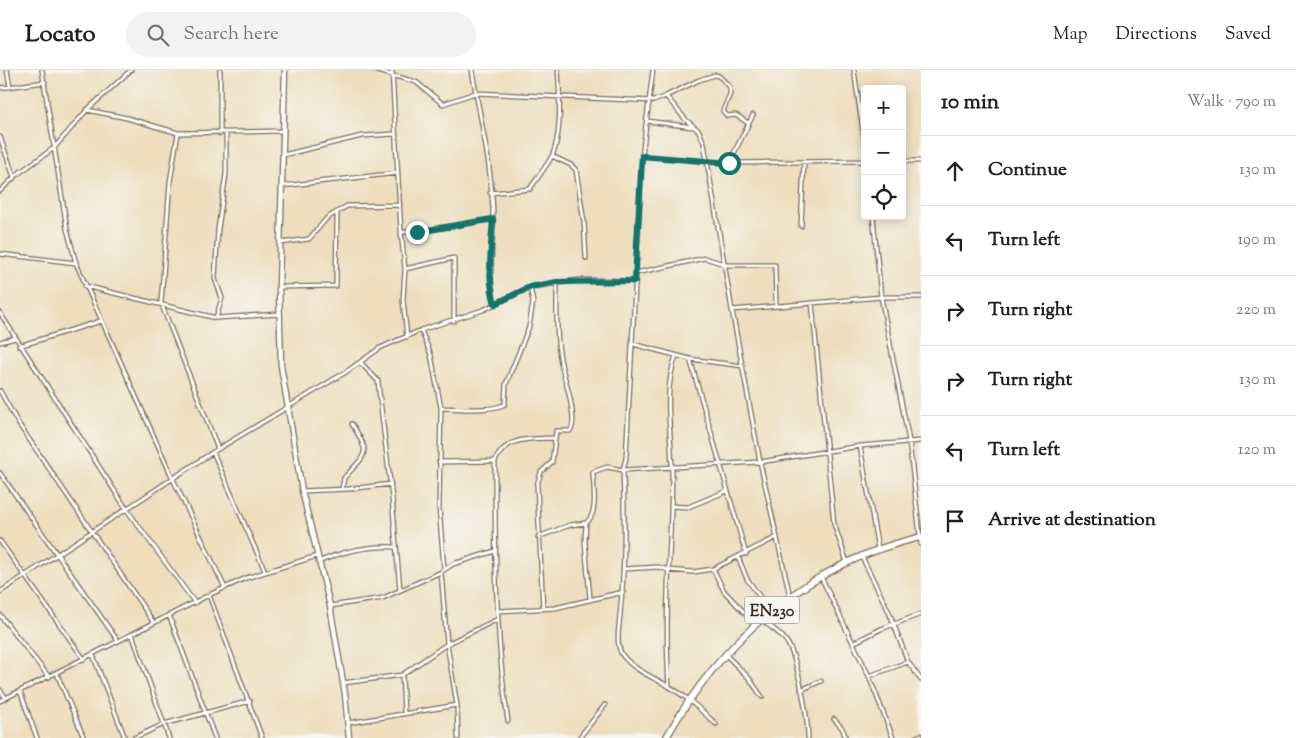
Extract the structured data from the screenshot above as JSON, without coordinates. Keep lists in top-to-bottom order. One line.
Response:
{"streets":{"main road":["EN230"]},"page":{"header":"Locato","search":"Search here","nav":["Map","Directions","Saved"],"heading":["10 min","Walk · 790 m"],"map_buttons":["+","−"],"list":[["Continue","130 m"],["Turn left","190 m"],["Turn right","220 m"],["Turn right","130 m"],["Turn left","120 m"],"Arrive at destination"]}}
